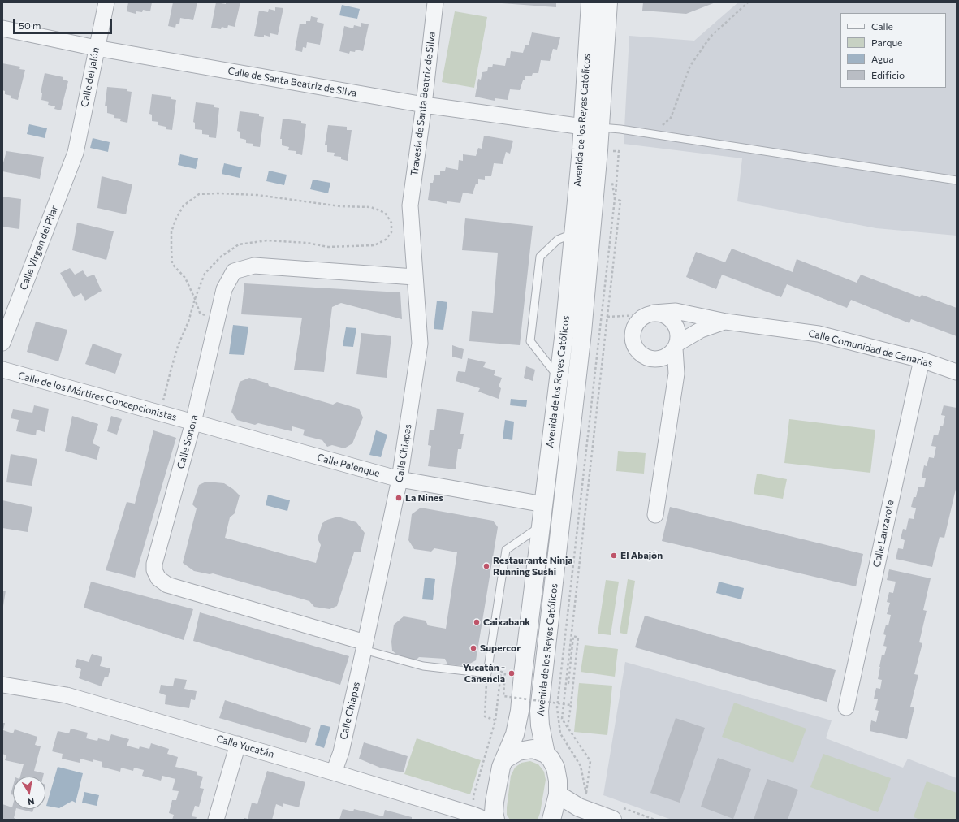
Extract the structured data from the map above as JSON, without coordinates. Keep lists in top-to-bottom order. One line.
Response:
{"streets":{"street":["Calle del Jalón","Calle de Santa Beatriz de Silva","Travesía de Santa Beatriz de Silva","Avenida de los Reyes Católicos","Calle Virgen del Pilar","Calle Comunidad de Canarias","Calle de los Mártires Concepcionistas","Calle Sonora","Calle Chiapas","Calle Palenque","Calle Lanzarote","Calle Yucatán"]},"crossings":[["Calle del Jalón","Calle de Santa Beatriz de Silva"],["Calle del Jalón","Calle Virgen del Pilar"],["Calle de Santa Beatriz de Silva","Travesía de Santa Beatriz de Silva"],["Calle de Santa Beatriz de Silva","Avenida de los Reyes Católicos"],["Travesía de Santa Beatriz de Silva","Calle Chiapas"],["Avenida de los Reyes Católicos","Calle Palenque"],["Calle Comunidad de Canarias","Calle Lanzarote"],["Calle de los Mártires Concepcionistas","Calle Sonora"],["Calle de los Mártires Concepcionistas","Calle Palenque"],["Calle Sonora","Calle Chiapas"],["Calle Sonora","Calle Palenque"],["Calle Chiapas","Calle Palenque"],["Calle Chiapas","Calle Yucatán"]],"places":["La Nines","El Abajón","Restaurante Ninja Running Sushi","Caixabank","Supercor","Yucatán - Canencia"],"legend":["Calle","Parque","Agua","Edificio"],"scale_bar":"50 m","north":"bottom"}
